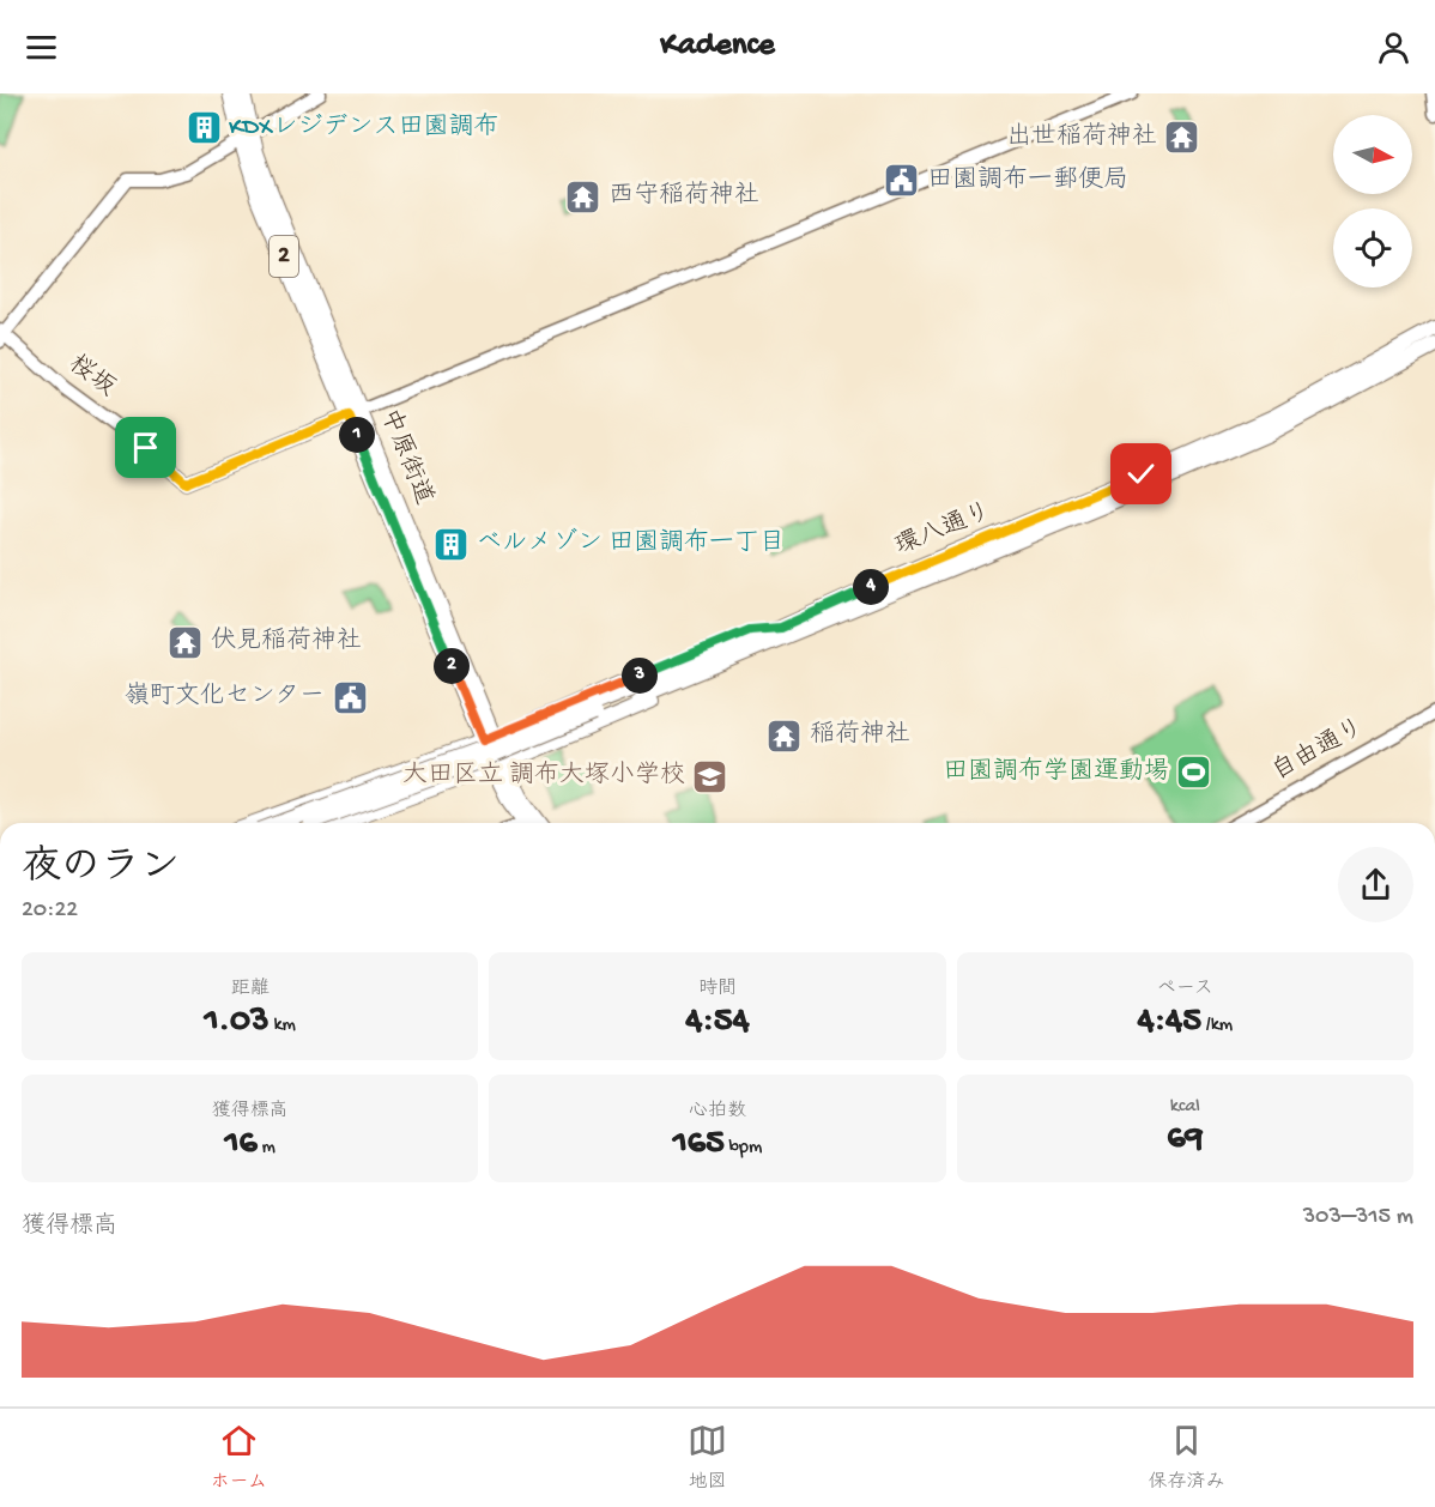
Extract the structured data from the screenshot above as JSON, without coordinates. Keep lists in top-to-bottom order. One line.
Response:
{"streets":{"main road":["2","中原街道","環八通り"],"street":["桜坂","自由通り"]},"crossings":[["桜坂","中原街道"]],"places":{"building":["KDXレジデンス田園調布","ベルメゾン 田園調布一丁目"],"temple":["出世稲荷神社","西守稲荷神社","伏見稲荷神社","稲荷神社"],"public building":["田園調布一郵便局","嶺町文化センター"],"sports":["田園調布学園運動場"],"school or university":["大田区立 調布大塚小学校"]},"north":"right","page":{"header":"Kadence","pins":["1","4","2","3"],"heading":["夜のラン","20:22"],"stats":[["距離","1.03 km"],["時間","4:54"],["ペース","4:45 /km"],["獲得標高","16 m"],["心拍数","165 bpm"],["kcal","69"]],"chart":["獲得標高","303–315 m"],"tabs":["ホーム","地図","保存済み"]}}
